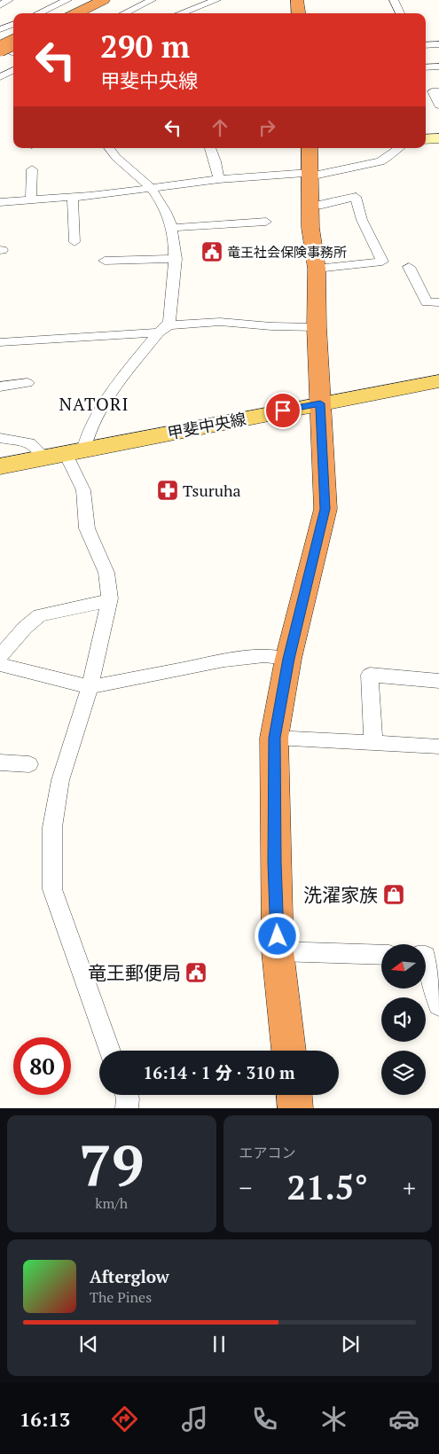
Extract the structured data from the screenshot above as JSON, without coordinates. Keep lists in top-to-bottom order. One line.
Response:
{"streets":{"main road":["甲斐中央線"]},"districts":["NATORI"],"places":{"public building":["竜王社会保険事務所","竜王郵便局"],"pharmacy":["Tsuruha"],"shop":["洗濯家族"]},"north":"left","page":{"turn":["290 m","甲斐中央線"],"limit":"80","trip":"16:14 · 1 分 · 310 m","tile":[["79","km/h"],"エアコン"],"heat":["−","21.5°","+"],"song":["Afterglow","The Pines"],"tabs":"16:13"}}
